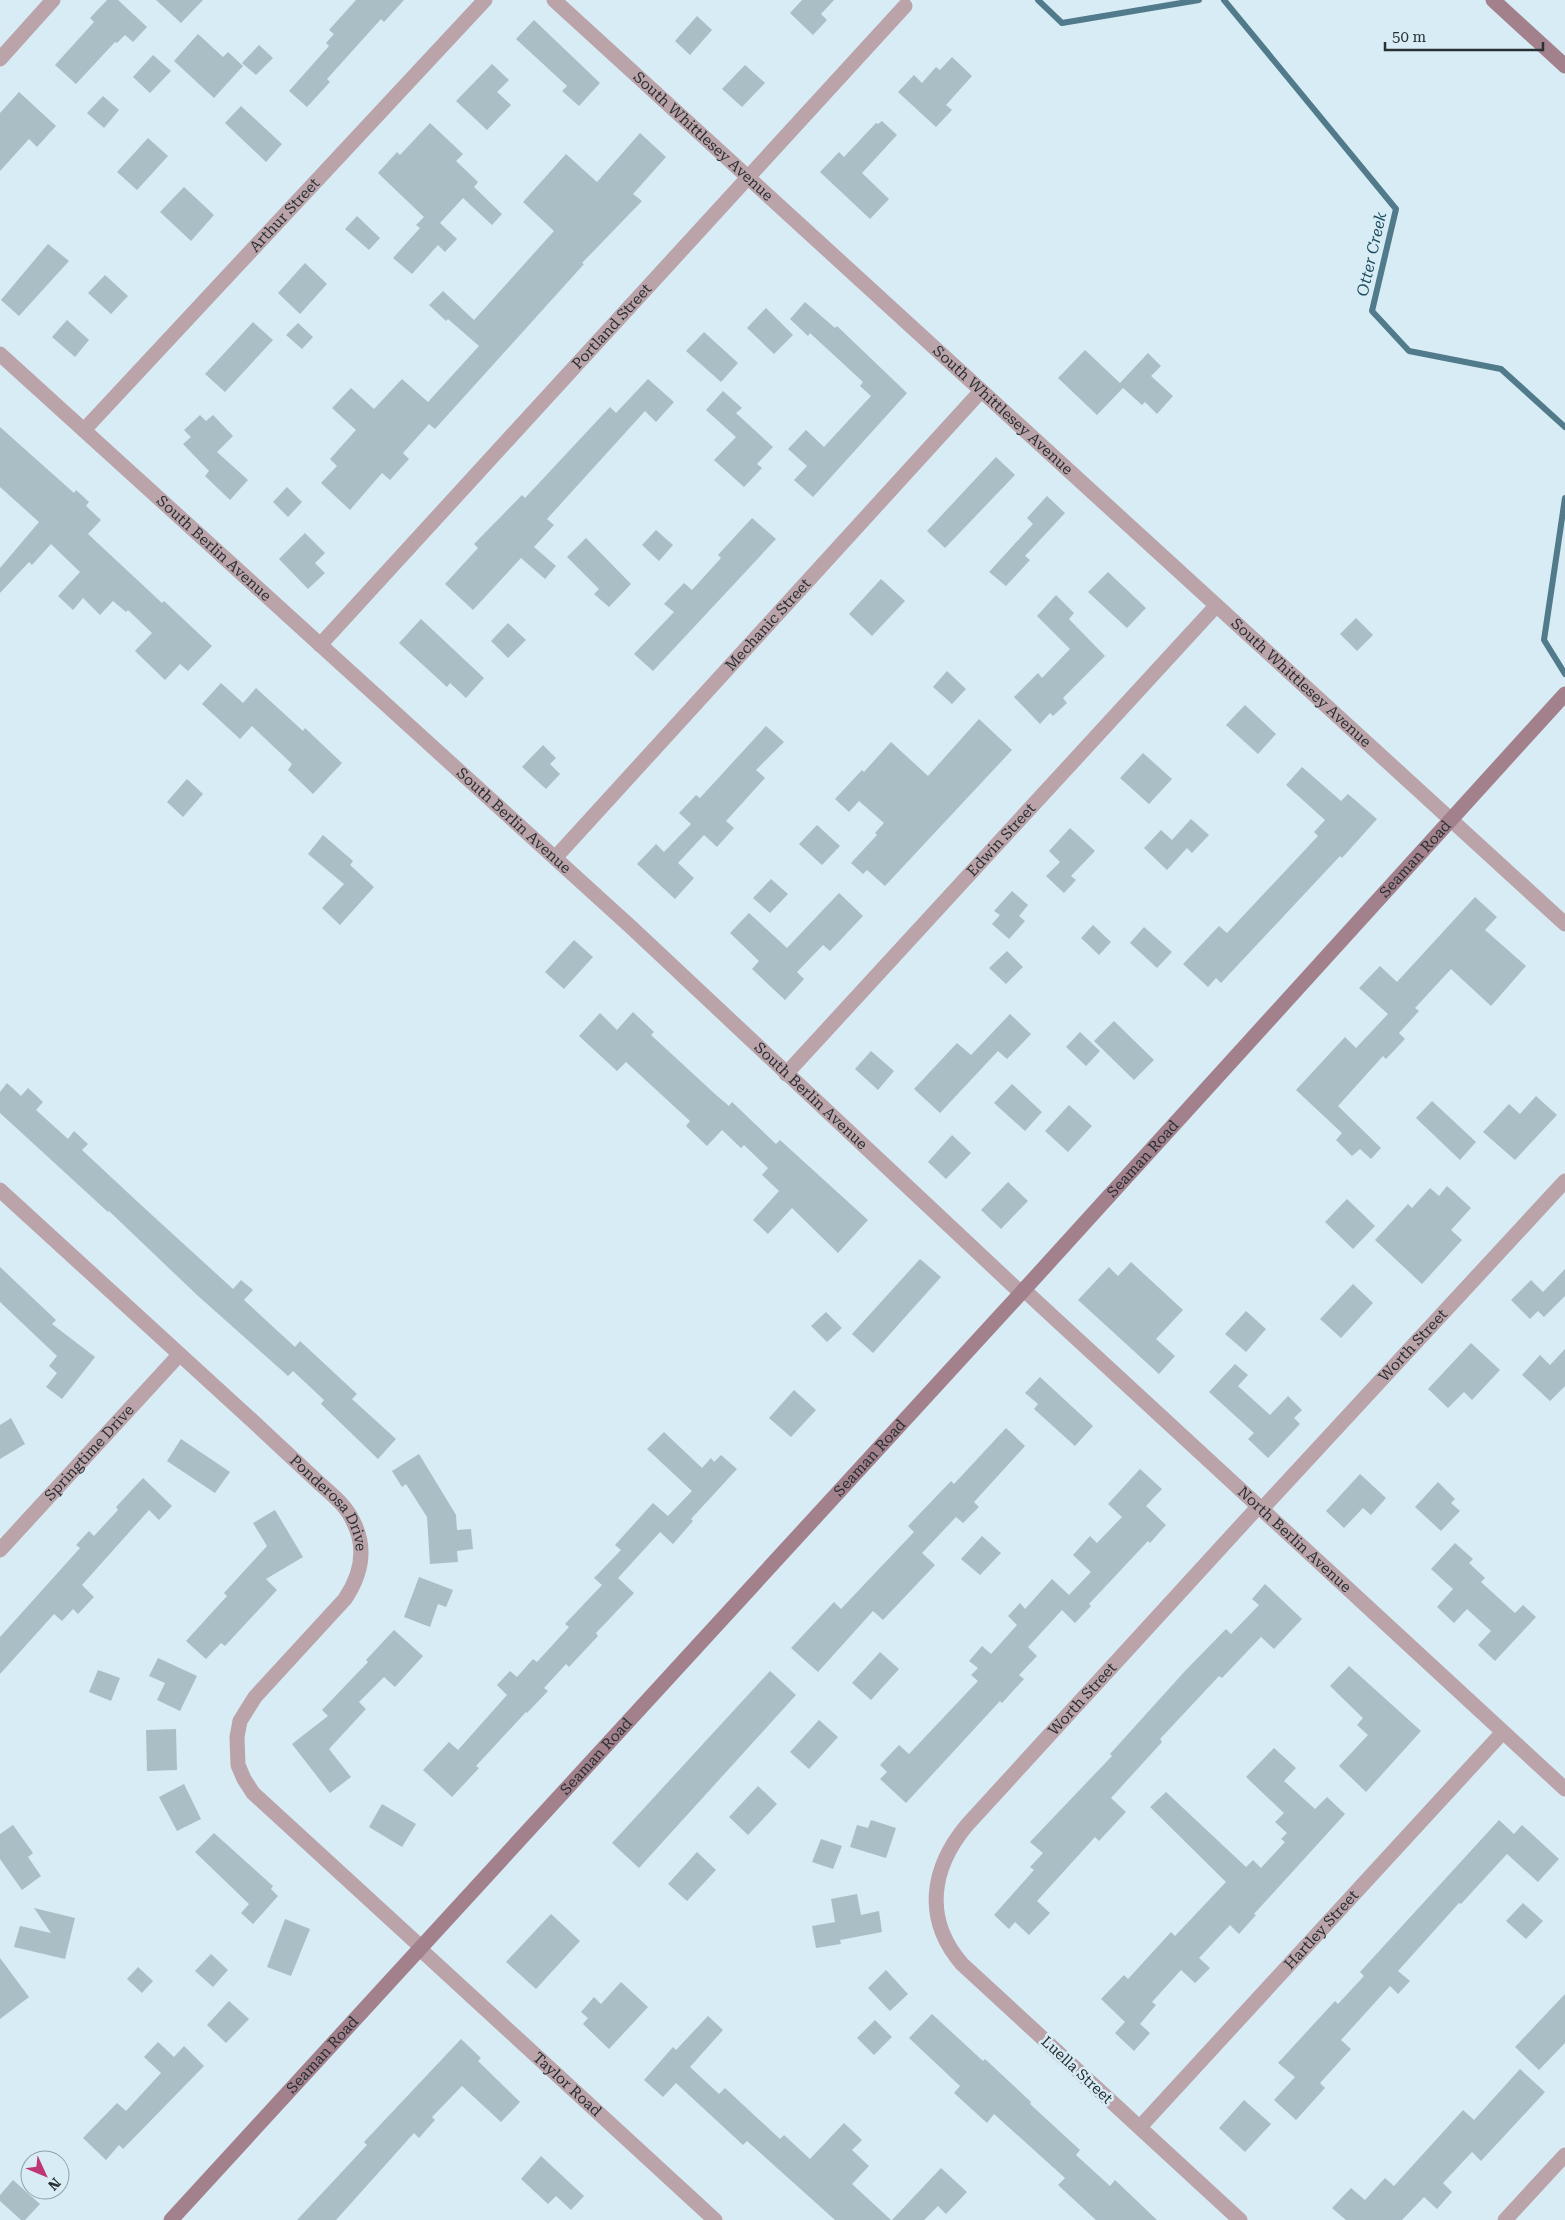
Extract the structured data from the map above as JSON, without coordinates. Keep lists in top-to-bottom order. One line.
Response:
{"streets":{"street":["South Whittlesey Avenue","Arthur Street","Portland Street","South Berlin Avenue","Mechanic Street","Edwin Street","Seaman Road","Worth Street","Springtime Drive","Ponderosa Drive","North Berlin Avenue","Hartley Street","Luella Street","Taylor Road"]},"crossings":[["South Whittlesey Avenue","Portland Street"],["South Whittlesey Avenue","Mechanic Street"],["South Whittlesey Avenue","Edwin Street"],["South Whittlesey Avenue","Seaman Road"],["Arthur Street","South Berlin Avenue"],["Portland Street","South Berlin Avenue"],["South Berlin Avenue","Mechanic Street"],["South Berlin Avenue","Edwin Street"],["South Berlin Avenue","Seaman Road"],["South Berlin Avenue","North Berlin Avenue"],["Seaman Road","Ponderosa Drive"],["Seaman Road","North Berlin Avenue"],["Seaman Road","Taylor Road"],["Worth Street","North Berlin Avenue"],["Worth Street","Luella Street"],["Springtime Drive","Ponderosa Drive"],["Ponderosa Drive","Taylor Road"],["North Berlin Avenue","Hartley Street"],["Hartley Street","Luella Street"]],"water":["Otter Creek"],"scale_bar":"50 m","north":"bottom right"}
